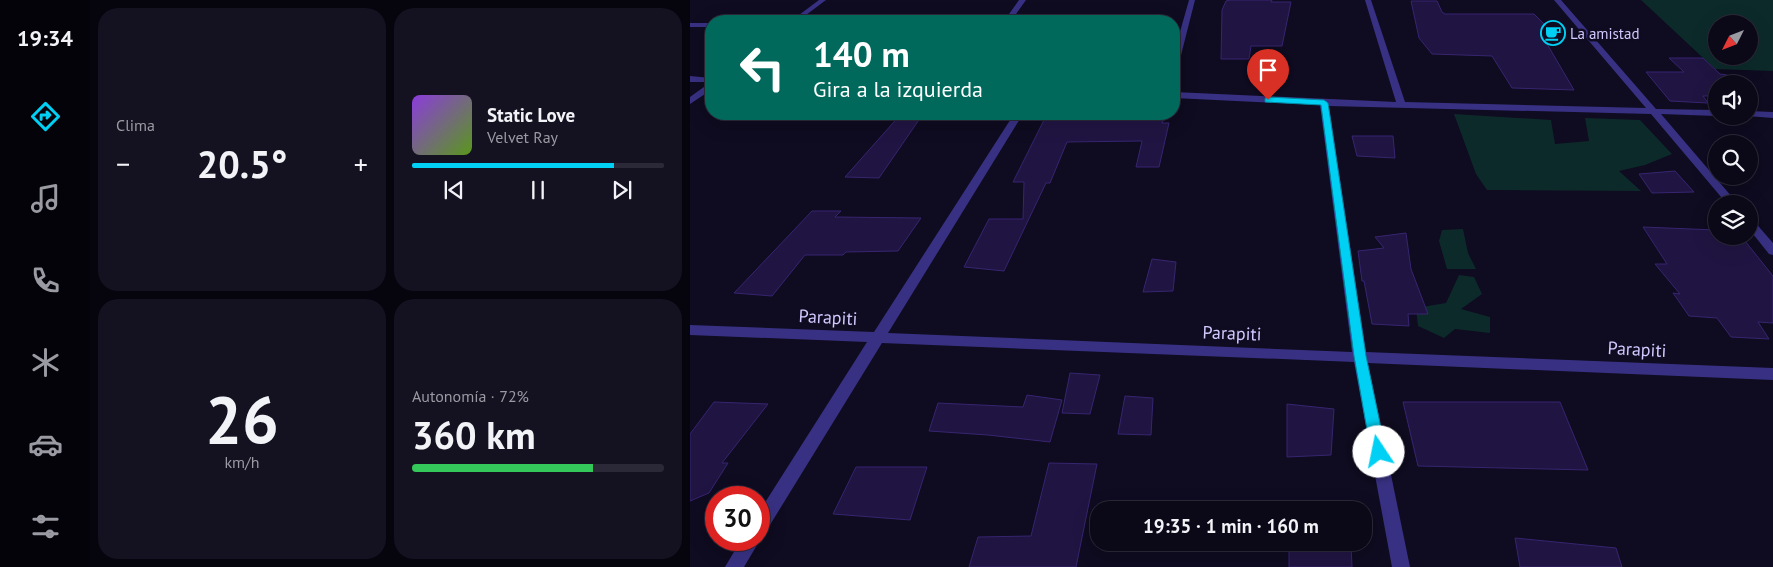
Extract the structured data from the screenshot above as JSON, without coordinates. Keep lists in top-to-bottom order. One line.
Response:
{"streets":{"street":["Parapiti"]},"places":{"cafe":["La amistad"]},"north":"bottom left","page":{"tabs":"19:34","tile":["Clima",["26","km/h"],["Autonomía · 72%","360 km"]],"turn":["140 m","Gira a la izquierda"],"song":["Static Love","Velvet Ray"],"heat":["−","20.5°","+"],"limit":"30","trip":"19:35 · 1 min · 160 m"}}
